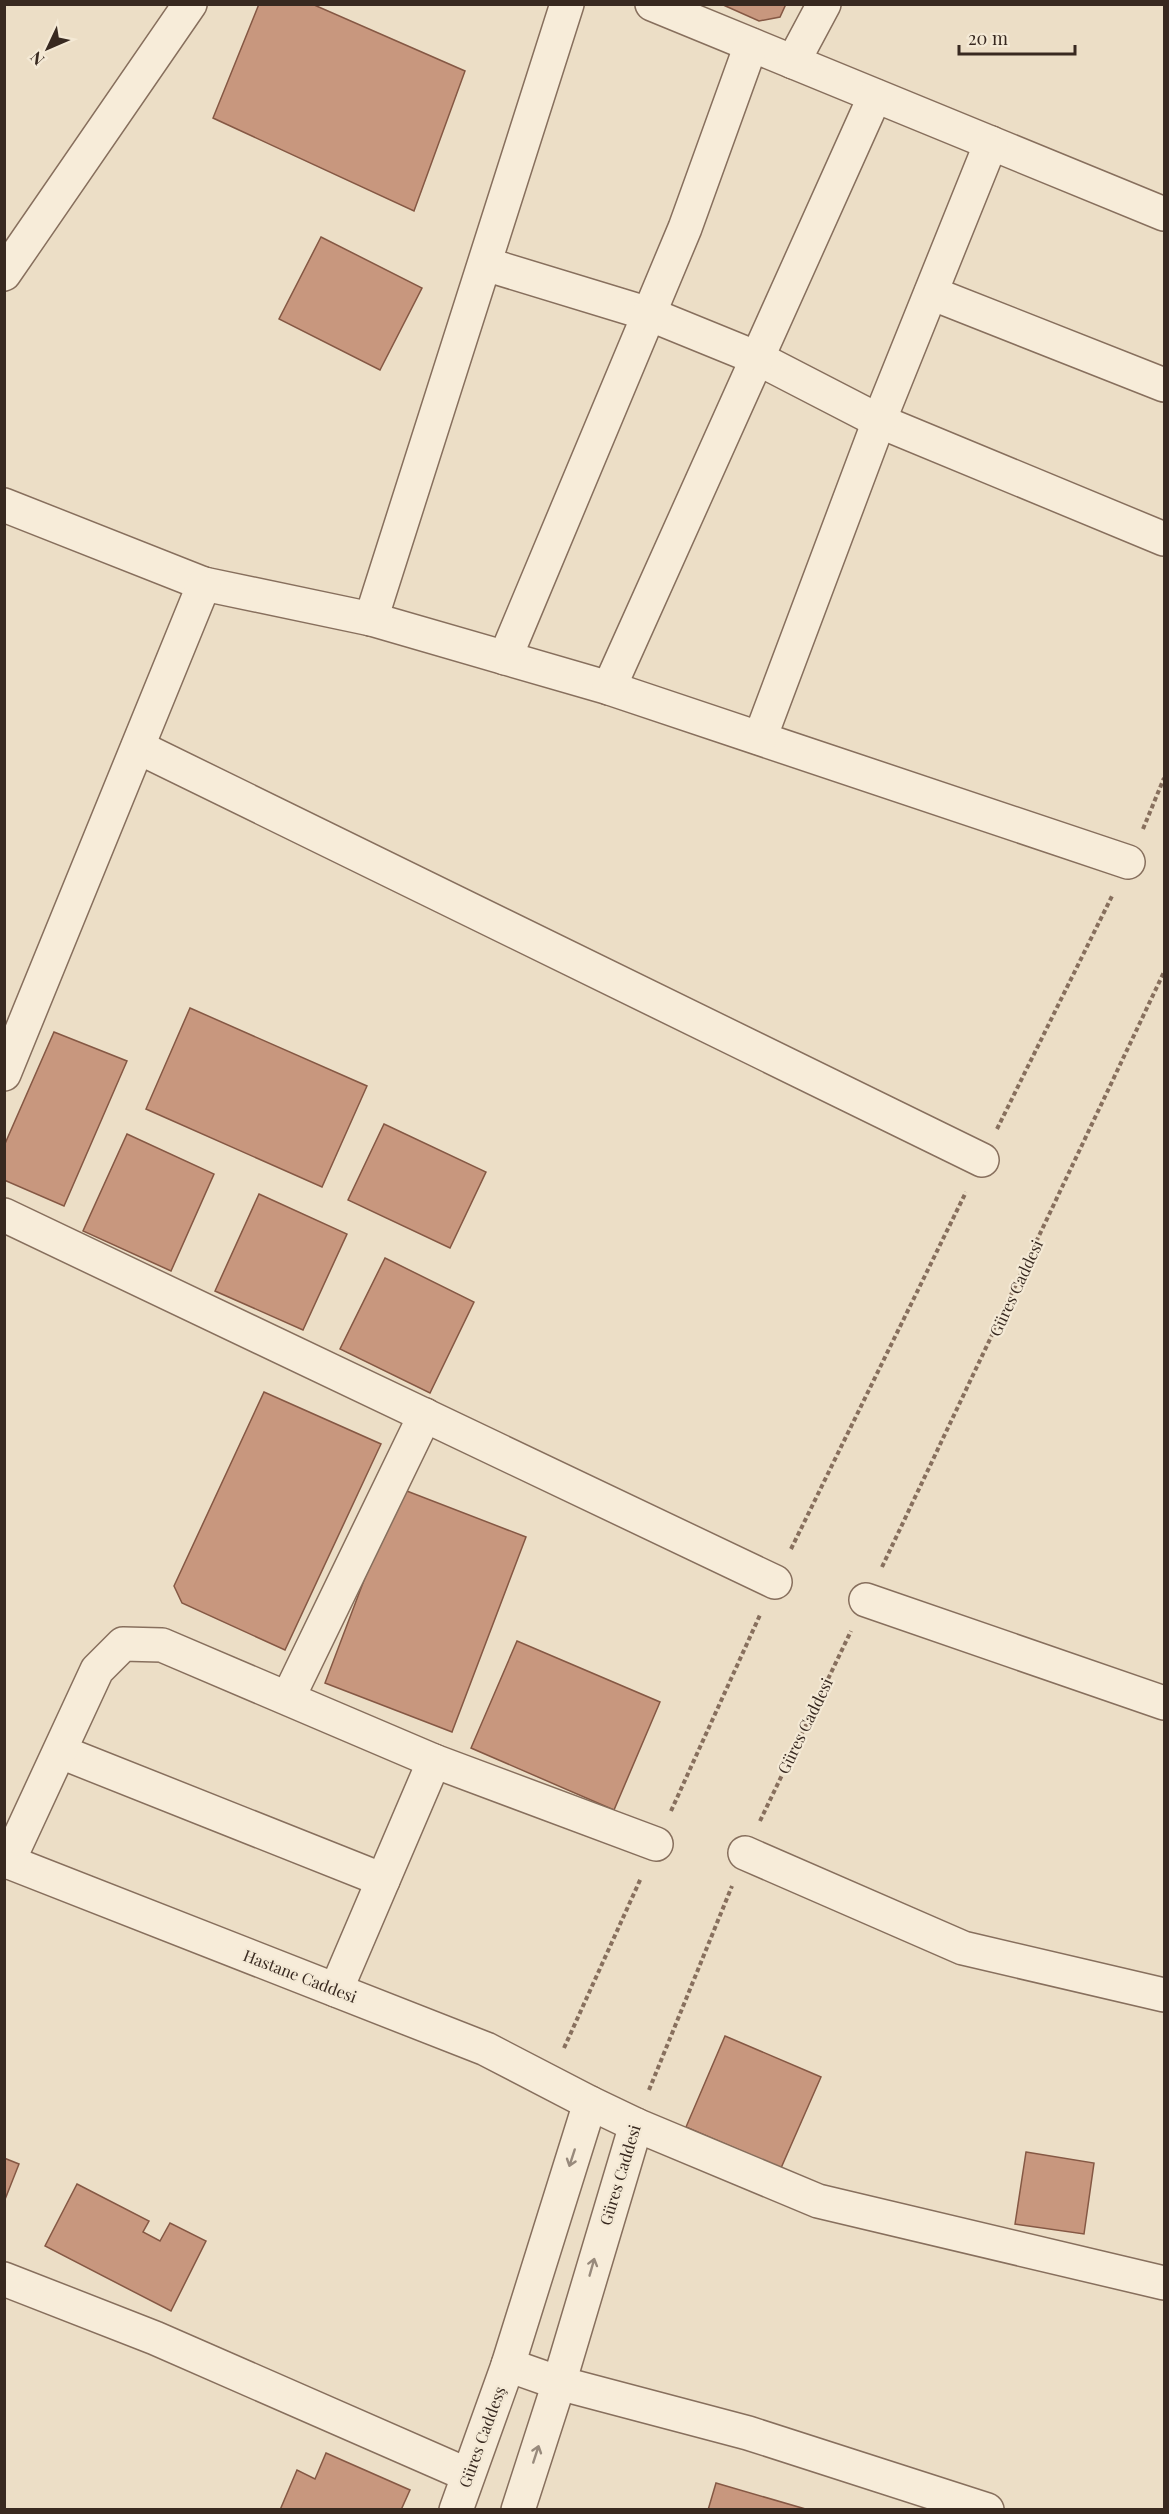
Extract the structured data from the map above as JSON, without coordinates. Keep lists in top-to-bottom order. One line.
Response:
{"streets":{"street":["Güres Caddesi","Hastane Caddesi","Güres Caddesş"]},"crossings":[["Güres Caddesi","Hastane Caddesi"],["Hastane Caddesi","Güres Caddesş"]],"one_way":["Güres Caddesş"],"scale_bar":"20 m","north":"bottom left"}
